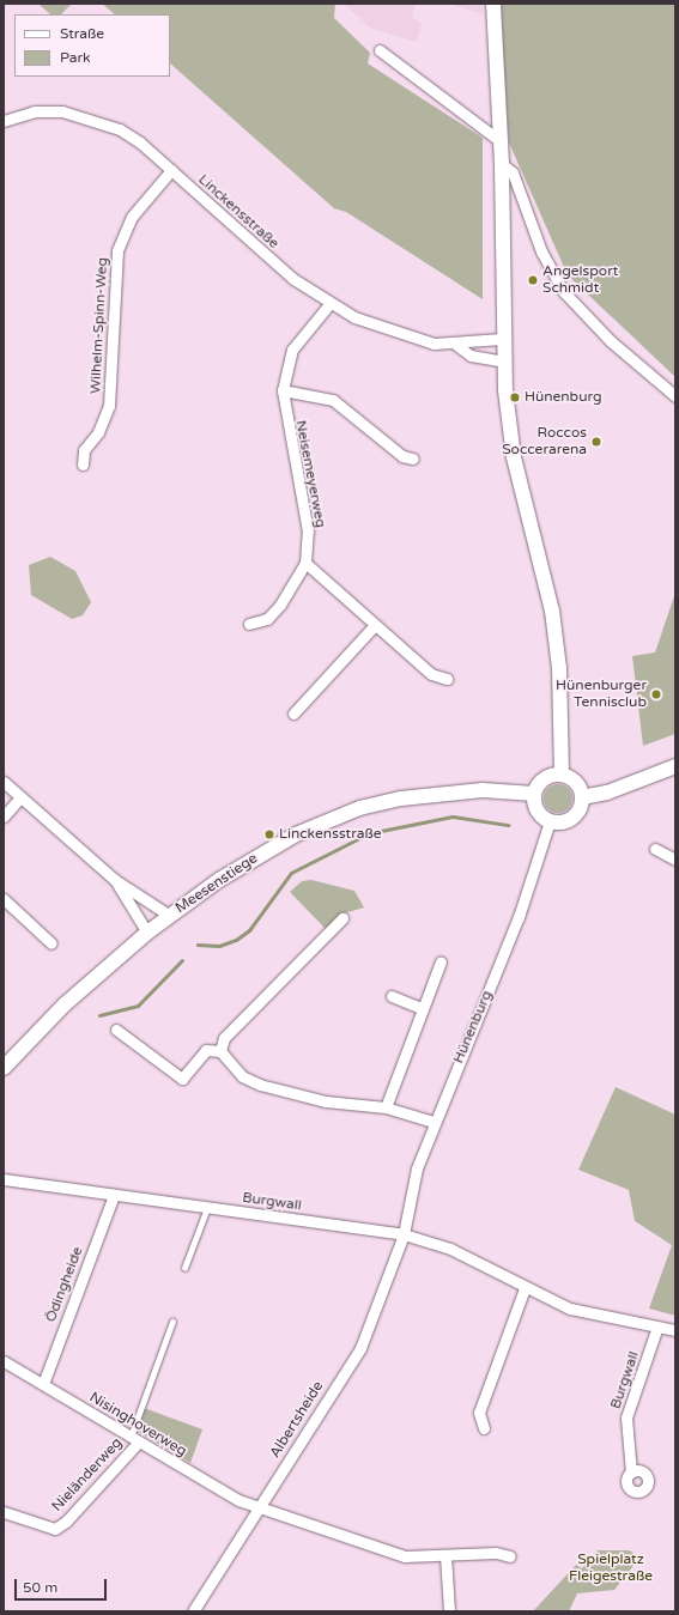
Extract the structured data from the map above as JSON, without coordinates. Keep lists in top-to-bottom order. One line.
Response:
{"streets":{"street":["Linckensstraße","Wilhelm-Spinn-Weg","Neisemeyerweg","Meesenstiege","Hünenburg","Burgwall","Ödingheide","Albertsheide","Nisinghoverweg","Nieländerweg"]},"crossings":[["Linckensstraße","Wilhelm-Spinn-Weg"],["Linckensstraße","Neisemeyerweg"],["Meesenstiege","Hünenburg"],["Hünenburg","Burgwall"],["Hünenburg","Albertsheide"],["Burgwall","Ödingheide"],["Burgwall","Albertsheide"],["Ödingheide","Nisinghoverweg"],["Albertsheide","Nisinghoverweg"],["Nisinghoverweg","Nieländerweg"]],"parks":["Spielplatz Fleigestraße"],"places":["Angelsport Schmidt","Hünenburg","Roccos Soccerarena","Hünenburger Tennisclub","Linckensstraße"],"legend":["Straße","Park"],"scale_bar":"50 m"}
